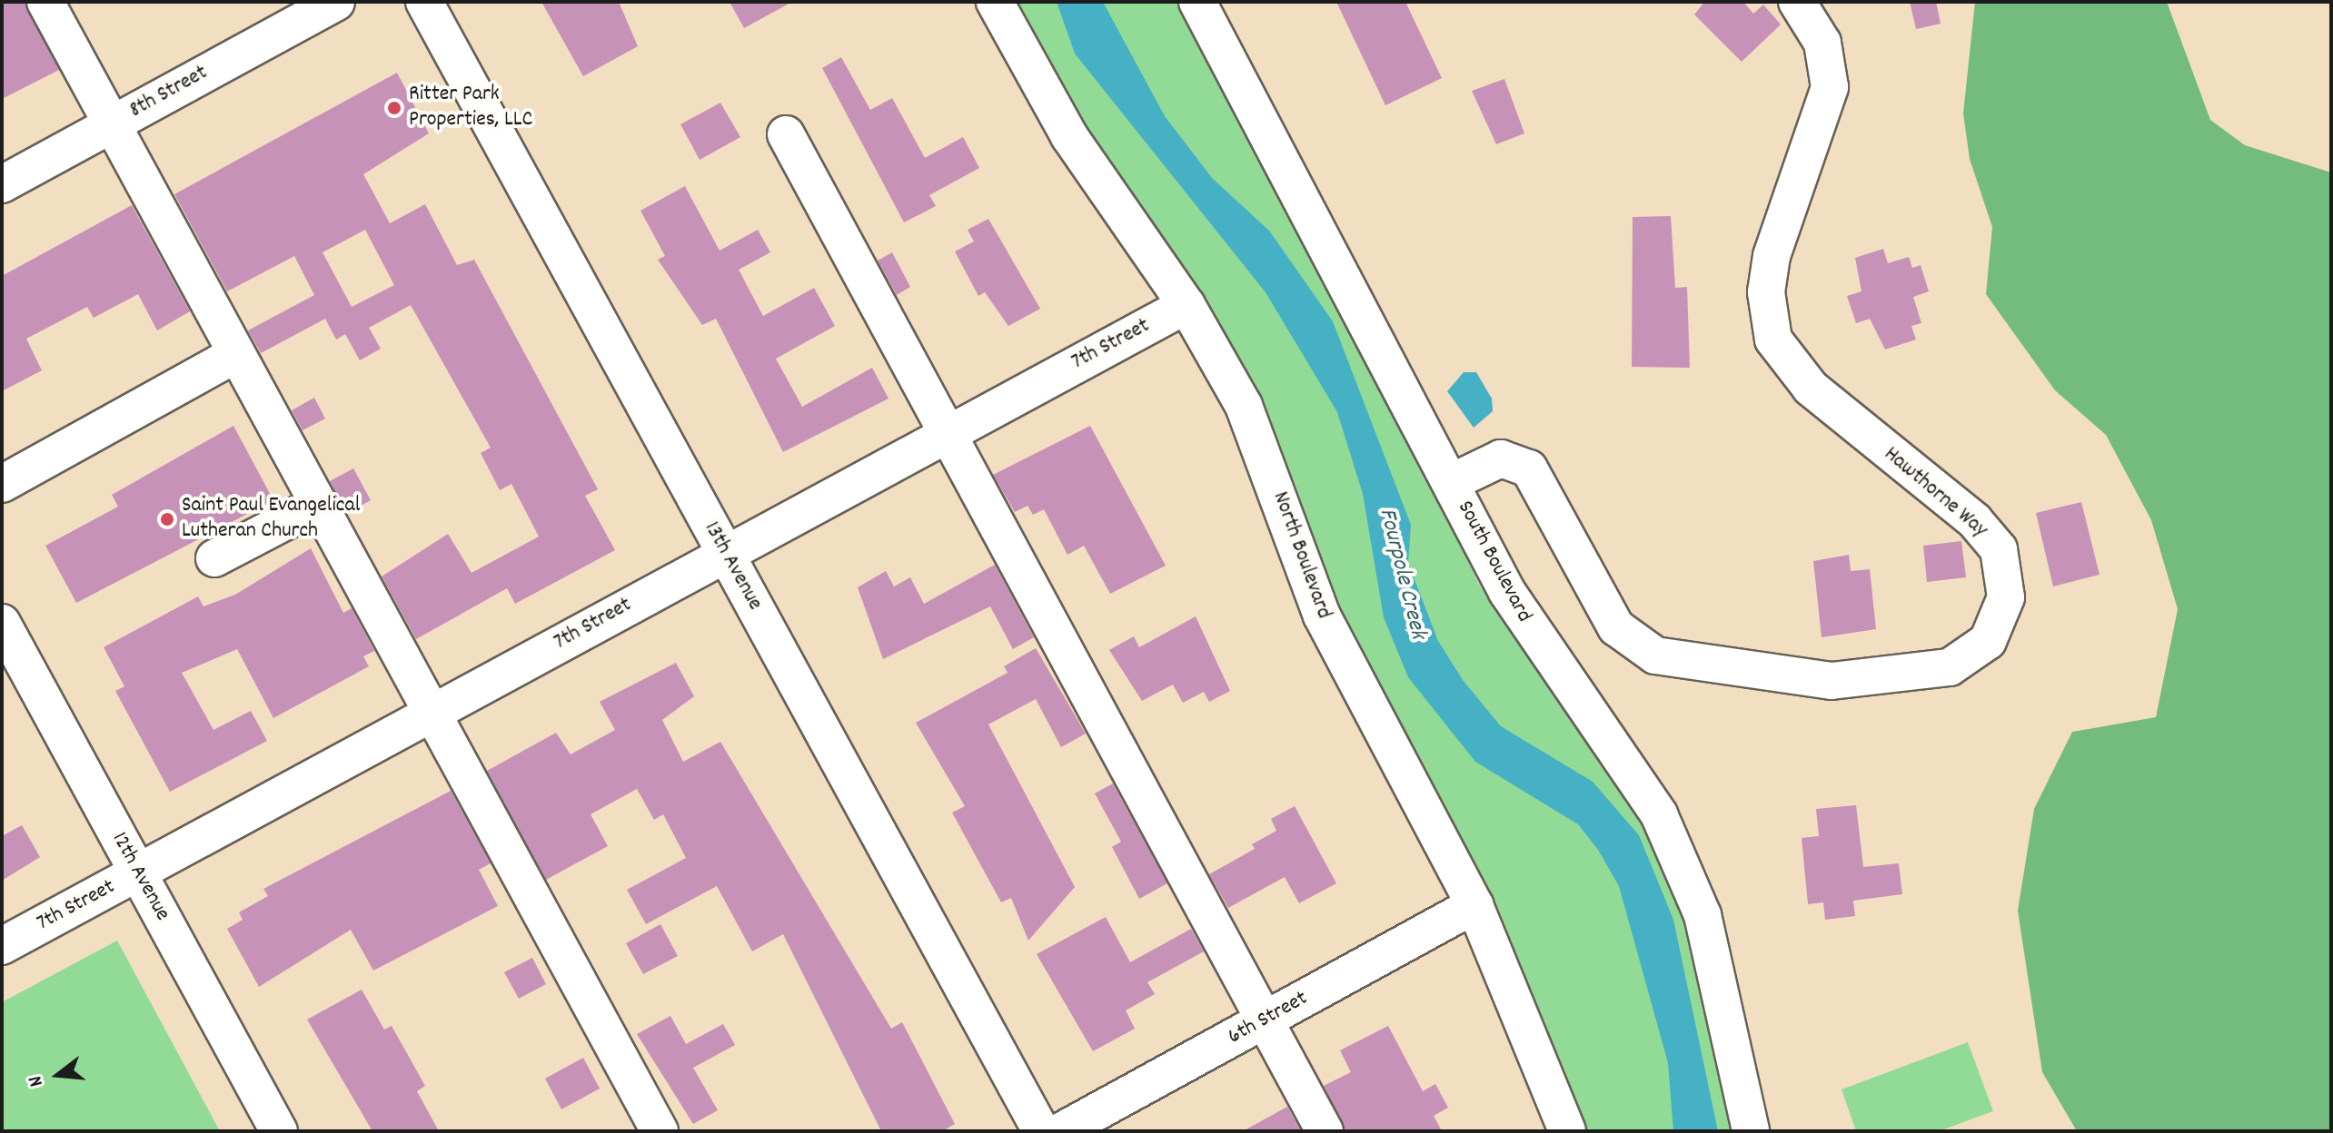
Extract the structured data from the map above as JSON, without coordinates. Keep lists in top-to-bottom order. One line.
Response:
{"streets":{"street":["8th Street","7th Street","Hawthorne Way","North Boulevard","South Boulevard","13th Avenue","12th Avenue","6th Street"]},"crossings":[["7th Street","North Boulevard"],["7th Street","13th Avenue"],["7th Street","12th Avenue"],["Hawthorne Way","South Boulevard"],["North Boulevard","6th Street"]],"water":["Fourpole Creek"],"places":["Ritter Park Properties, LLC","Saint Paul Evangelical Lutheran Church"],"north":"left"}
